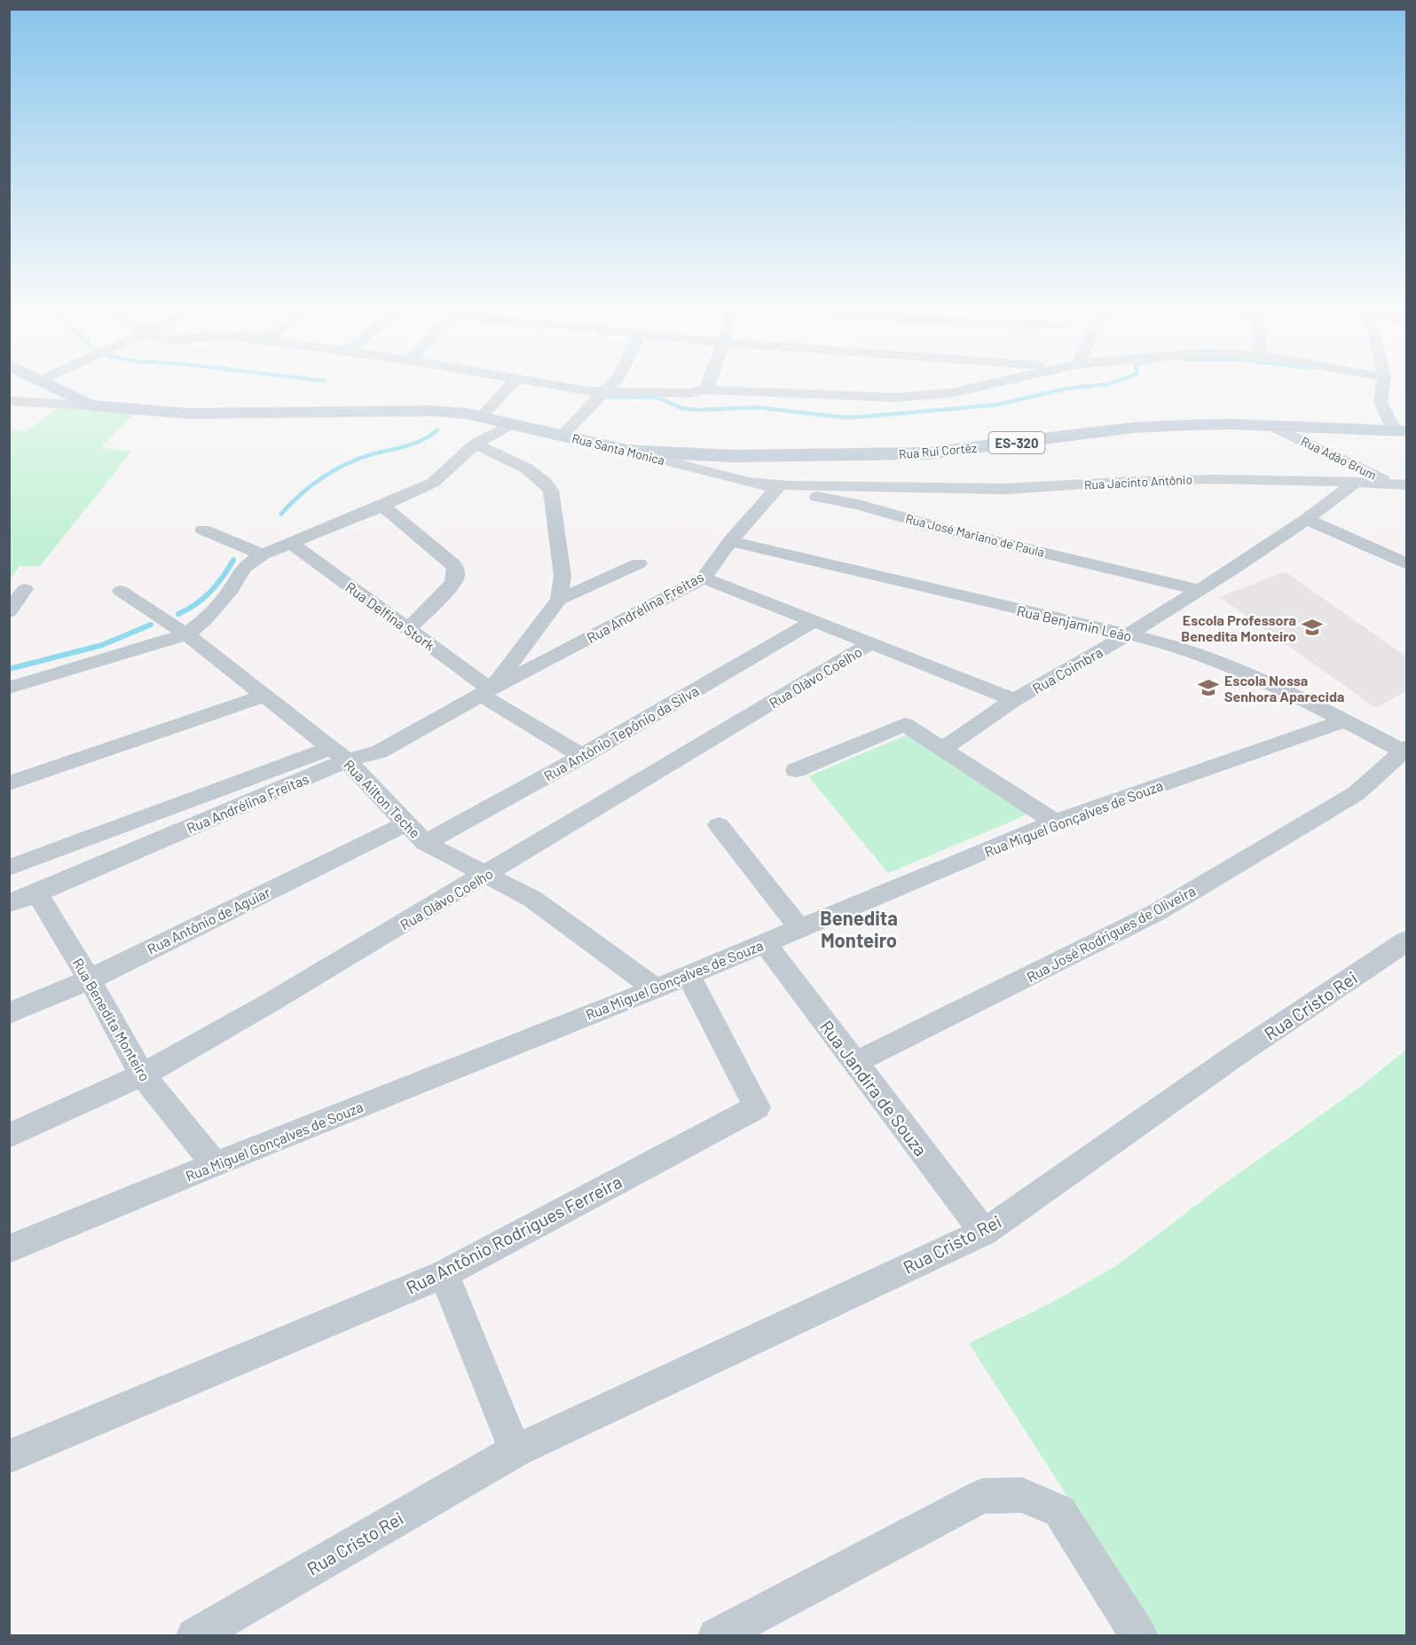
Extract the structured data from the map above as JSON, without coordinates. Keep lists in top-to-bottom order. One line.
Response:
{"streets":{"main road":["ES-320","Rua Santa Monica","Rua Rui Cortêz"],"street":["Rua Adão Brum","Rua Jacinto Antônio","Rua José Mariano de Paula","Rua Andrélina Freitas","Rua Delfina Stork","Rua Benjamin Leão","Rua Coimbra","Rua Olávo Coelho","Rua Antônio Tepônio da Silva","Rua Ailton Teche","Rua Miguel Gonçalves de Souza","Rua Antônio de Aguiar","Rua José Rodrigues de Oliveira","Rua Cristo Rei","Rua Benedita Monteiro","Rua Jandira de Souza","Rua Antônio Rodrigues Ferreira"]},"crossings":[["Rua Santa Monica","Rua Rui Cortêz"],["Rua Santa Monica","Rua José Mariano de Paula"],["Rua Rui Cortêz","Rua Adão Brum"],["Rua Adão Brum","Rua Jacinto Antônio"],["Rua Jacinto Antônio","Rua José Mariano de Paula"],["Rua Jacinto Antônio","Rua Coimbra"],["Rua José Mariano de Paula","Rua Andrélina Freitas"],["Rua José Mariano de Paula","Rua Coimbra"],["Rua Andrélina Freitas","Rua Delfina Stork"],["Rua Andrélina Freitas","Rua Benjamin Leão"],["Rua Andrélina Freitas","Rua Ailton Teche"],["Rua Andrélina Freitas","Rua Benedita Monteiro"],["Rua Benjamin Leão","Rua Coimbra"],["Rua Benjamin Leão","Rua Miguel Gonçalves de Souza"],["Rua Benjamin Leão","Rua José Rodrigues de Oliveira"],["Rua Olávo Coelho","Rua Ailton Teche"],["Rua Olávo Coelho","Rua Benedita Monteiro"],["Rua Antônio Tepônio da Silva","Rua Ailton Teche"],["Rua Ailton Teche","Rua Miguel Gonçalves de Souza"],["Rua Ailton Teche","Rua Antônio de Aguiar"],["Rua Miguel Gonçalves de Souza","Rua Benedita Monteiro"],["Rua Miguel Gonçalves de Souza","Rua Jandira de Souza"],["Rua Miguel Gonçalves de Souza","Rua Antônio Rodrigues Ferreira"],["Rua Antônio de Aguiar","Rua Benedita Monteiro"],["Rua José Rodrigues de Oliveira","Rua Jandira de Souza"],["Rua Cristo Rei","Rua Jandira de Souza"]],"districts":["Benedita Monteiro"],"places":{"school or university":["Escola Professora Benedita Monteiro","Escola Nossa Senhora Aparecida"]}}
